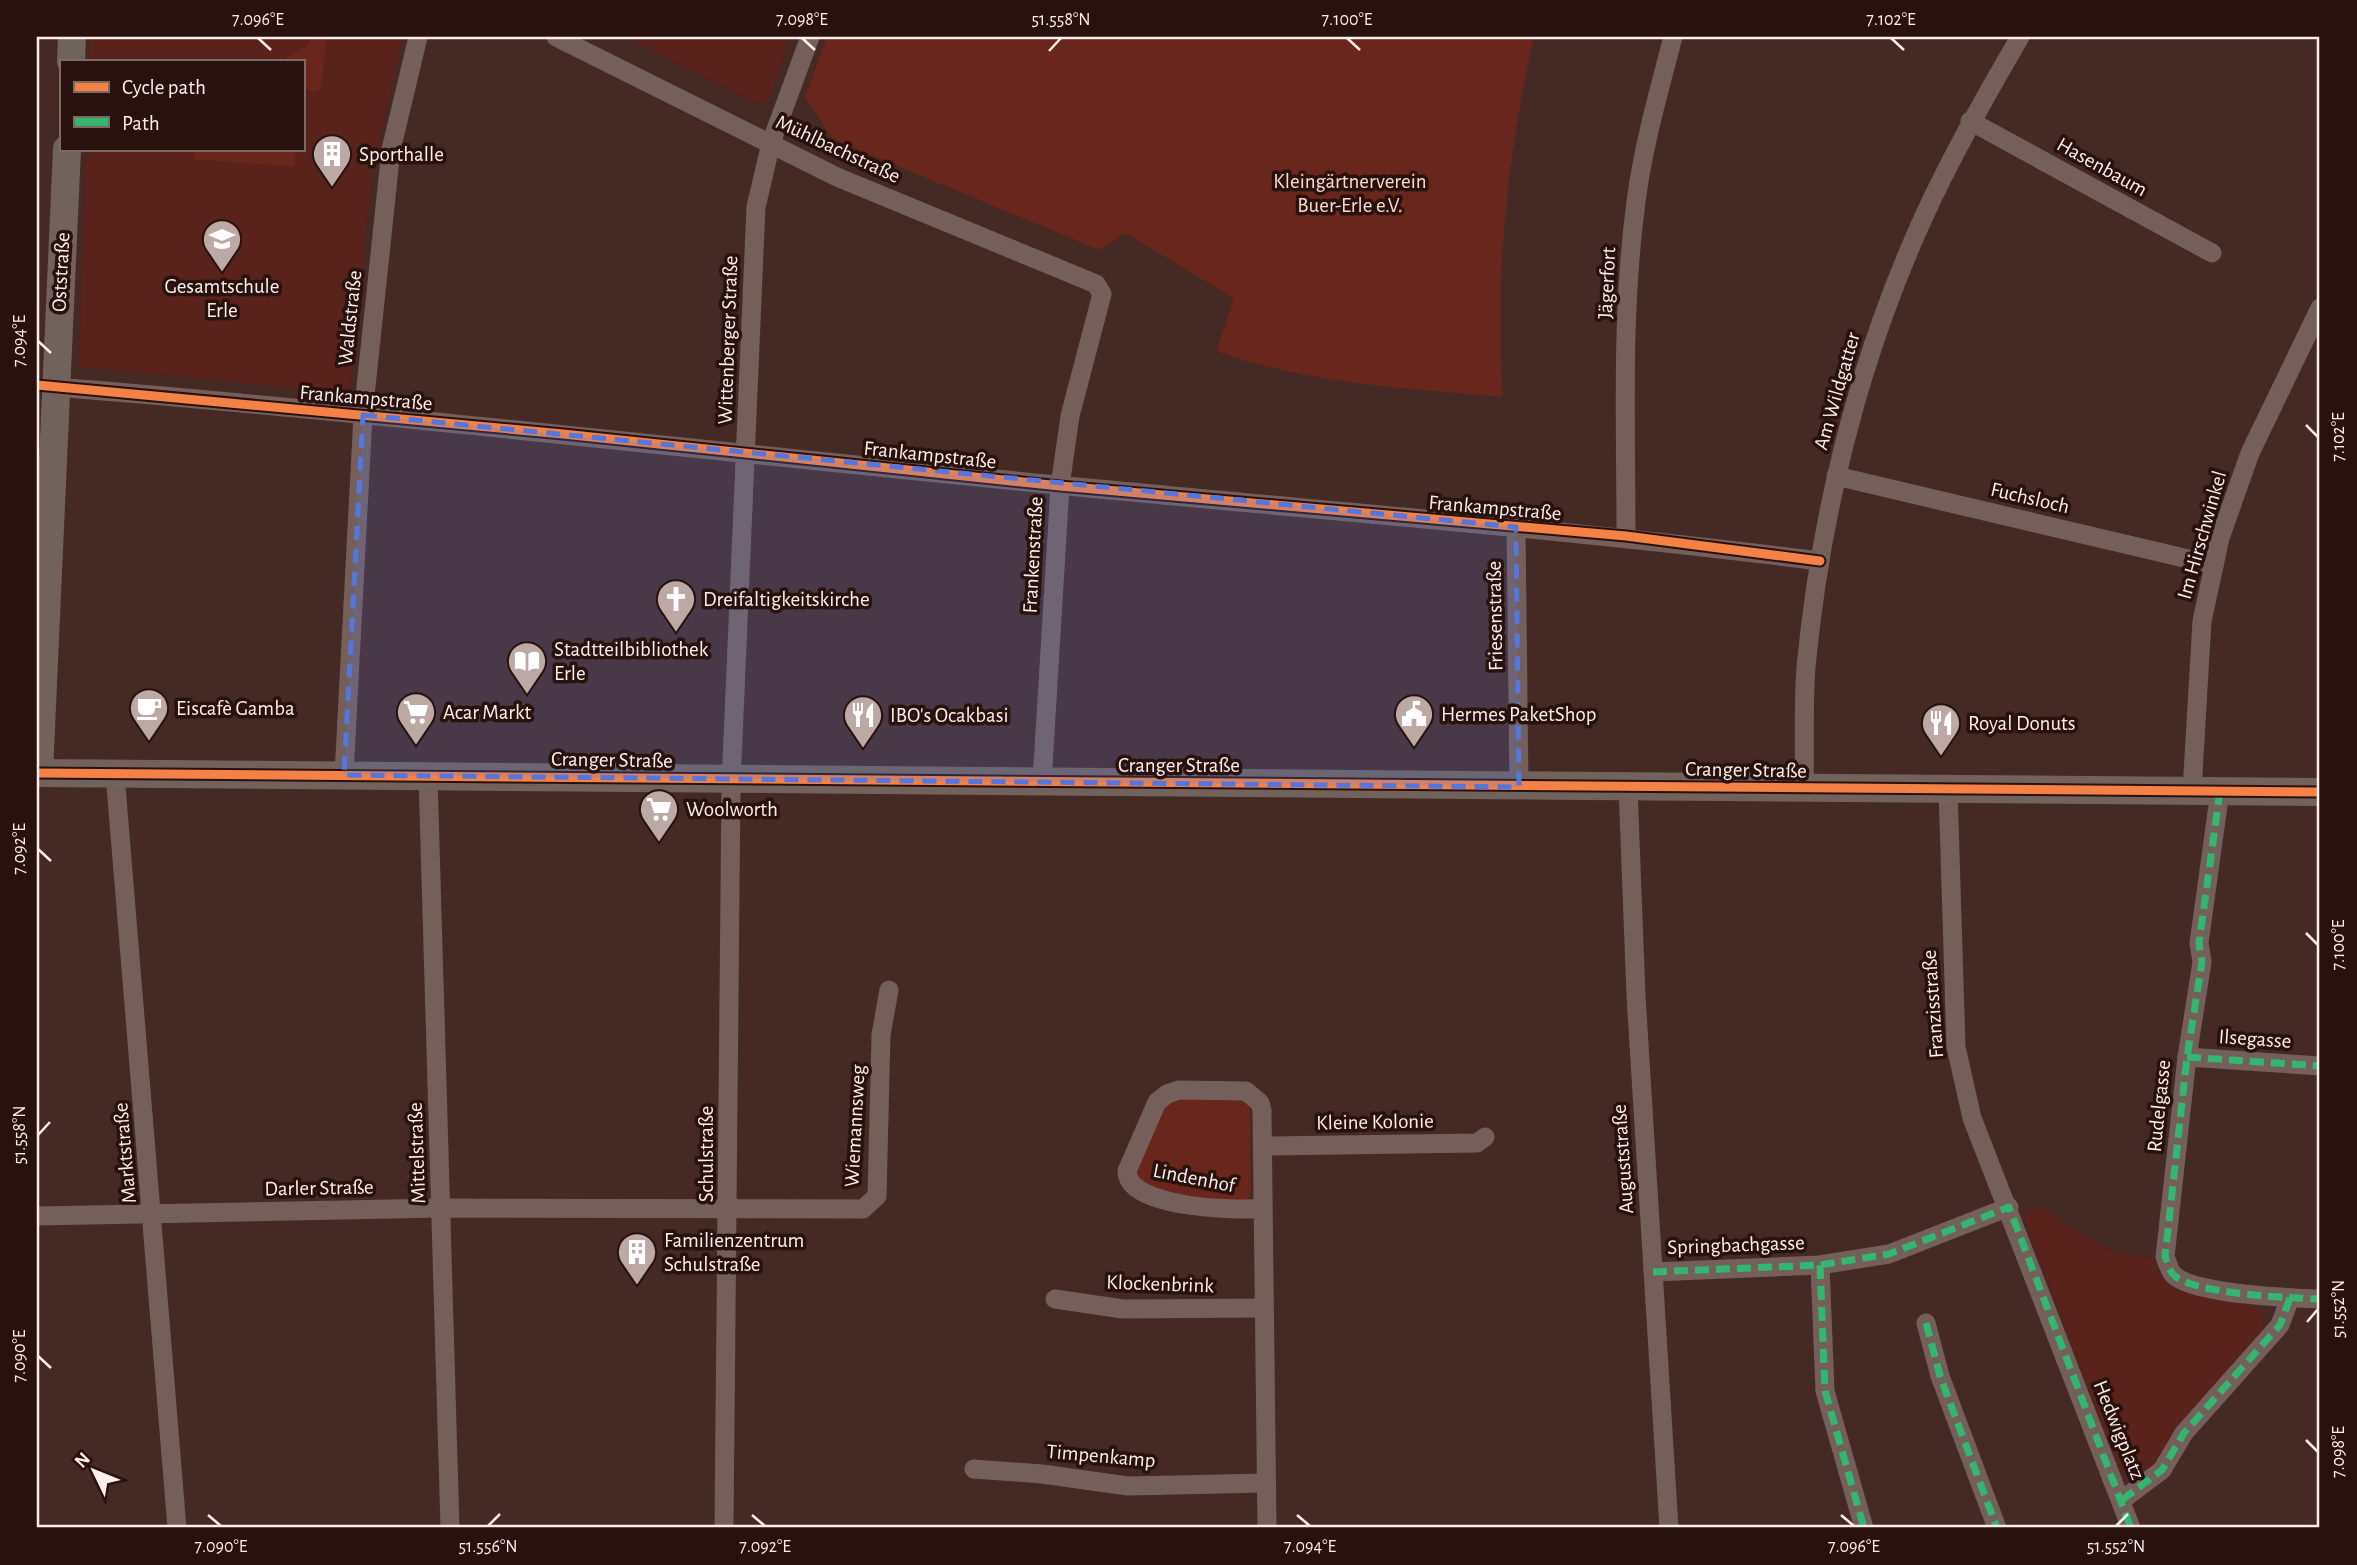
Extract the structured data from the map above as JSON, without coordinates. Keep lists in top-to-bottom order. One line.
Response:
{"streets":{"main road":["Oststraße","Cranger Straße"],"street":["Mühlbachstraße","Hasenbaum","Jägerfort","Waldstraße","Wittenberger Straße","Am Wildgatter","Frankampstraße","Fuchsloch","Im Hirschwinkel","Frankenstraße","Friesenstraße","Franzisstraße","Ilsegasse","Rudelgasse","Kleine Kolonie","Wiemannsweg","Marktstraße","Mittelstraße","Schulstraße","Auguststraße","Lindenhof","Darler Straße","Springbachgasse","Klockenbrink","Hedwigplatz","Timpenkamp"]},"crossings":[["Mühlbachstraße","Wittenberger Straße"],["Mühlbachstraße","Frankenstraße"],["Hasenbaum","Am Wildgatter"],["Oststraße","Frankampstraße"],["Oststraße","Cranger Straße"],["Jägerfort","Frankampstraße"],["Waldstraße","Frankampstraße"],["Waldstraße","Cranger Straße"],["Wittenberger Straße","Frankampstraße"],["Wittenberger Straße","Cranger Straße"],["Wittenberger Straße","Schulstraße"],["Am Wildgatter","Frankampstraße"],["Am Wildgatter","Fuchsloch"],["Am Wildgatter","Cranger Straße"],["Frankampstraße","Frankenstraße"],["Frankampstraße","Friesenstraße"],["Fuchsloch","Im Hirschwinkel"],["Im Hirschwinkel","Cranger Straße"],["Frankenstraße","Cranger Straße"],["Friesenstraße","Cranger Straße"],["Cranger Straße","Franzisstraße"],["Cranger Straße","Rudelgasse"],["Cranger Straße","Marktstraße"],["Cranger Straße","Mittelstraße"],["Cranger Straße","Schulstraße"],["Cranger Straße","Auguststraße"],["Franzisstraße","Springbachgasse"],["Franzisstraße","Hedwigplatz"],["Ilsegasse","Rudelgasse"],["Rudelgasse","Hedwigplatz"],["Kleine Kolonie","Lindenhof"],["Wiemannsweg","Schulstraße"],["Wiemannsweg","Darler Straße"],["Marktstraße","Darler Straße"],["Mittelstraße","Darler Straße"],["Schulstraße","Darler Straße"],["Auguststraße","Springbachgasse"],["Lindenhof","Klockenbrink"],["Lindenhof","Timpenkamp"],["Springbachgasse","Hedwigplatz"]],"parks":["Kleingärtnerverein Buer-Erle e.V."],"places":{"building":["Sporthalle","Familienzentrum Schulstraße"],"school or university":["Gesamtschule Erle"],"church":["Dreifaltigkeitskirche"],"library":["Stadtteilbibliothek Erle"],"cafe":["Eiscafè Gamba"],"supermarket":["Acar Markt","Woolworth"],"public building":["Hermes PaketShop"],"restaurant":["IBO's Ocakbasi","Royal Donuts"]},"legend":["Cycle path","Path"],"north":"top left","coordinates":["7.096°E","7.098°E","51.558°N","7.100°E","7.102°E","7.094°E","7.092°E","51.552°N","7.090°E","51.556°N"]}
